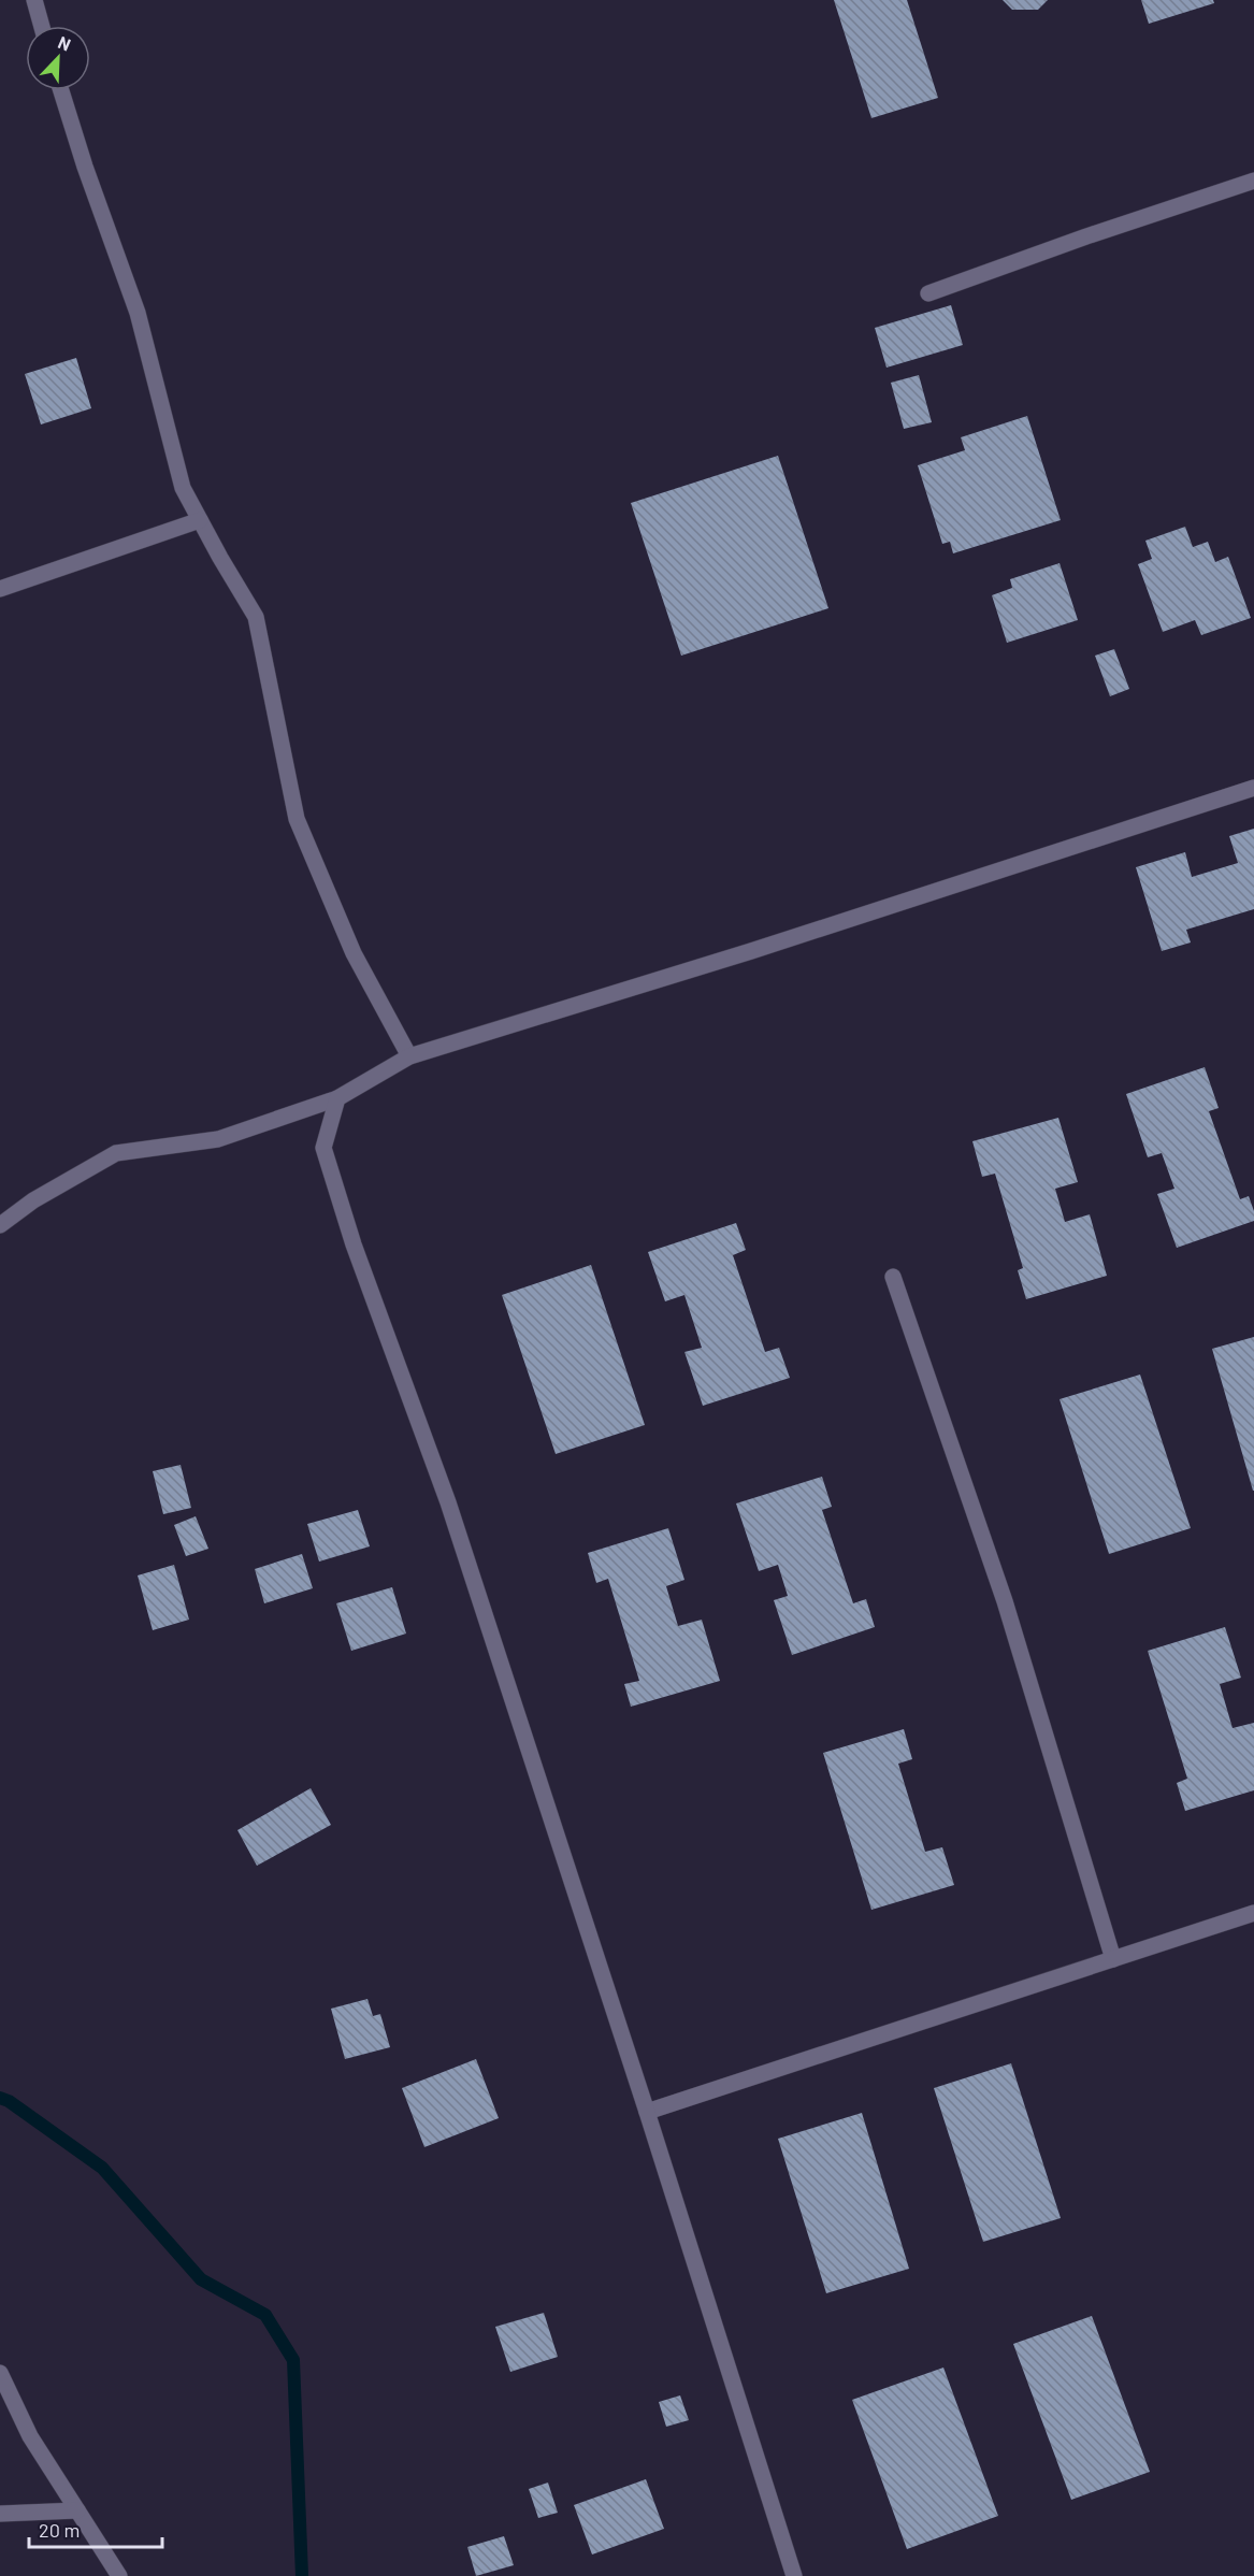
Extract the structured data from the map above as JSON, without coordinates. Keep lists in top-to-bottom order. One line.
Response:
{"scale_bar":"20 m","north":"top right"}
